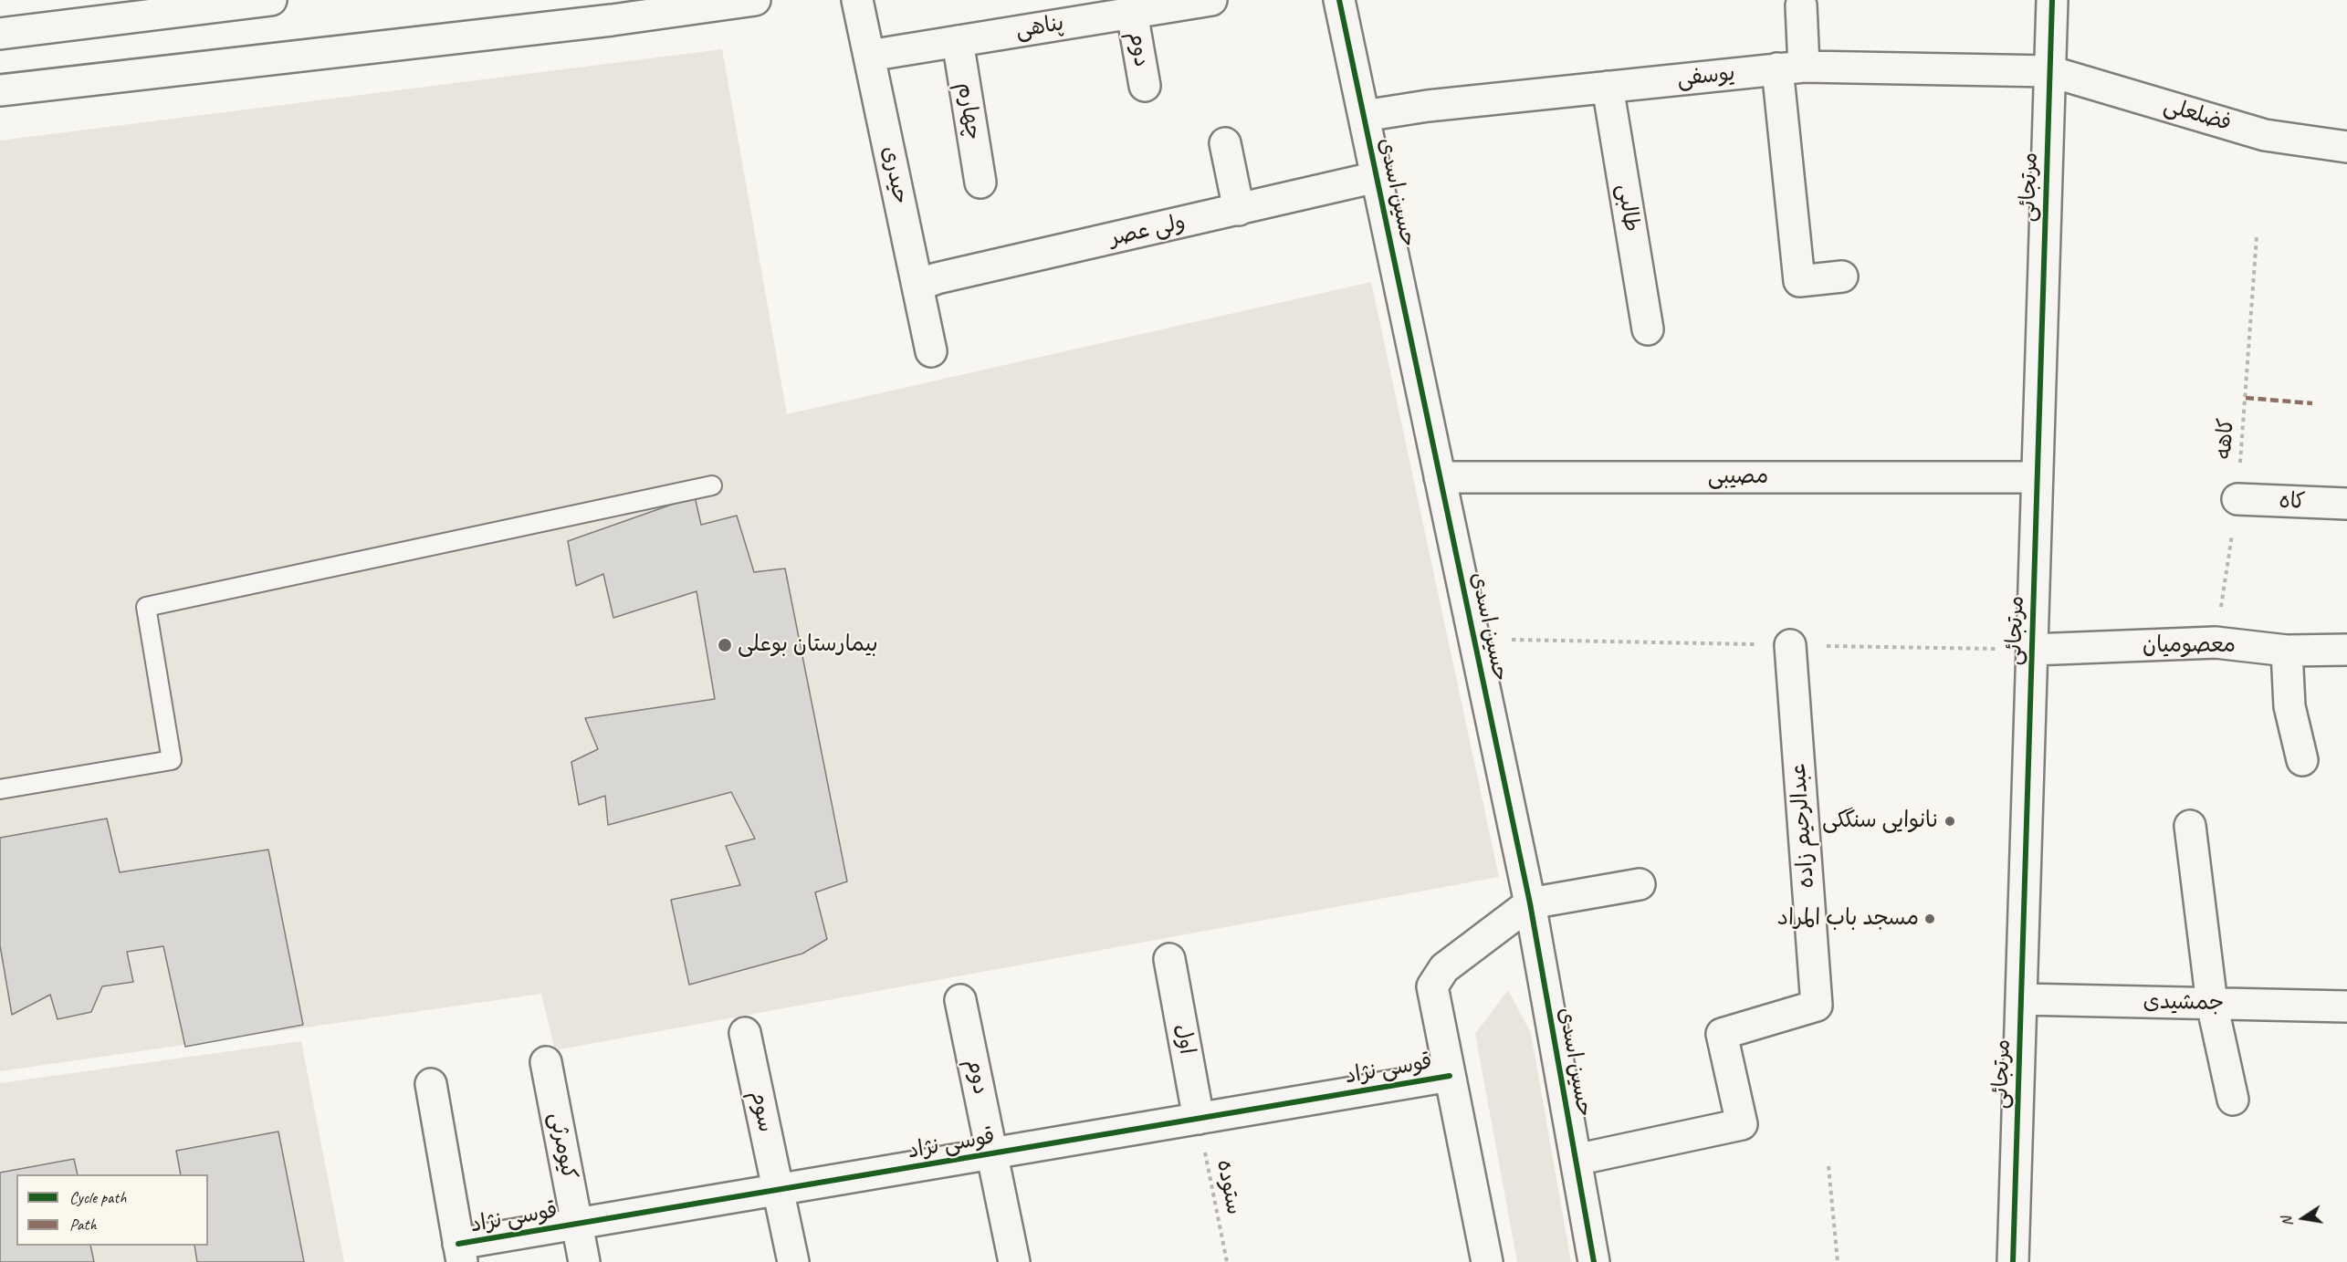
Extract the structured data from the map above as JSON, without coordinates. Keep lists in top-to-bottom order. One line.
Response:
{"streets":{"street":["پناهی","دوم","یوسفی","چهارم","فضلعلی","حیدری","مرتجائی","حسین اسدی","طالبی","ولی عصر","مصیبی","کاه","معصومیان","عبدالرحیم زاده","جمشیدی","اول","قوسی نژاد","سوم","کیومرثی"],"path":["کاهه","ستوده"]},"crossings":[["پناهی","دوم"],["پناهی","چهارم"],["پناهی","حیدری"],["دوم","قوسی نژاد"],["یوسفی","فضلعلی"],["یوسفی","مرتجائی"],["یوسفی","حسین اسدی"],["یوسفی","طالبی"],["فضلعلی","مرتجائی"],["حیدری","ولی عصر"],["مرتجائی","مصیبی"],["مرتجائی","معصومیان"],["مرتجائی","جمشیدی"],["حسین اسدی","ولی عصر"],["حسین اسدی","مصیبی"],["حسین اسدی","عبدالرحیم زاده"],["کاهه","کاه"],["کاهه","معصومیان"],["اول","قوسی نژاد"],["اول","ستوده"],["قوسی نژاد","سوم"],["قوسی نژاد","کیومرثی"],["قوسی نژاد","ستوده"]],"places":["بیمارستان بوعلی","نانوایی سنگکی","مسجد باب المراد"],"legend":["Cycle path","Path"],"north":"left"}
